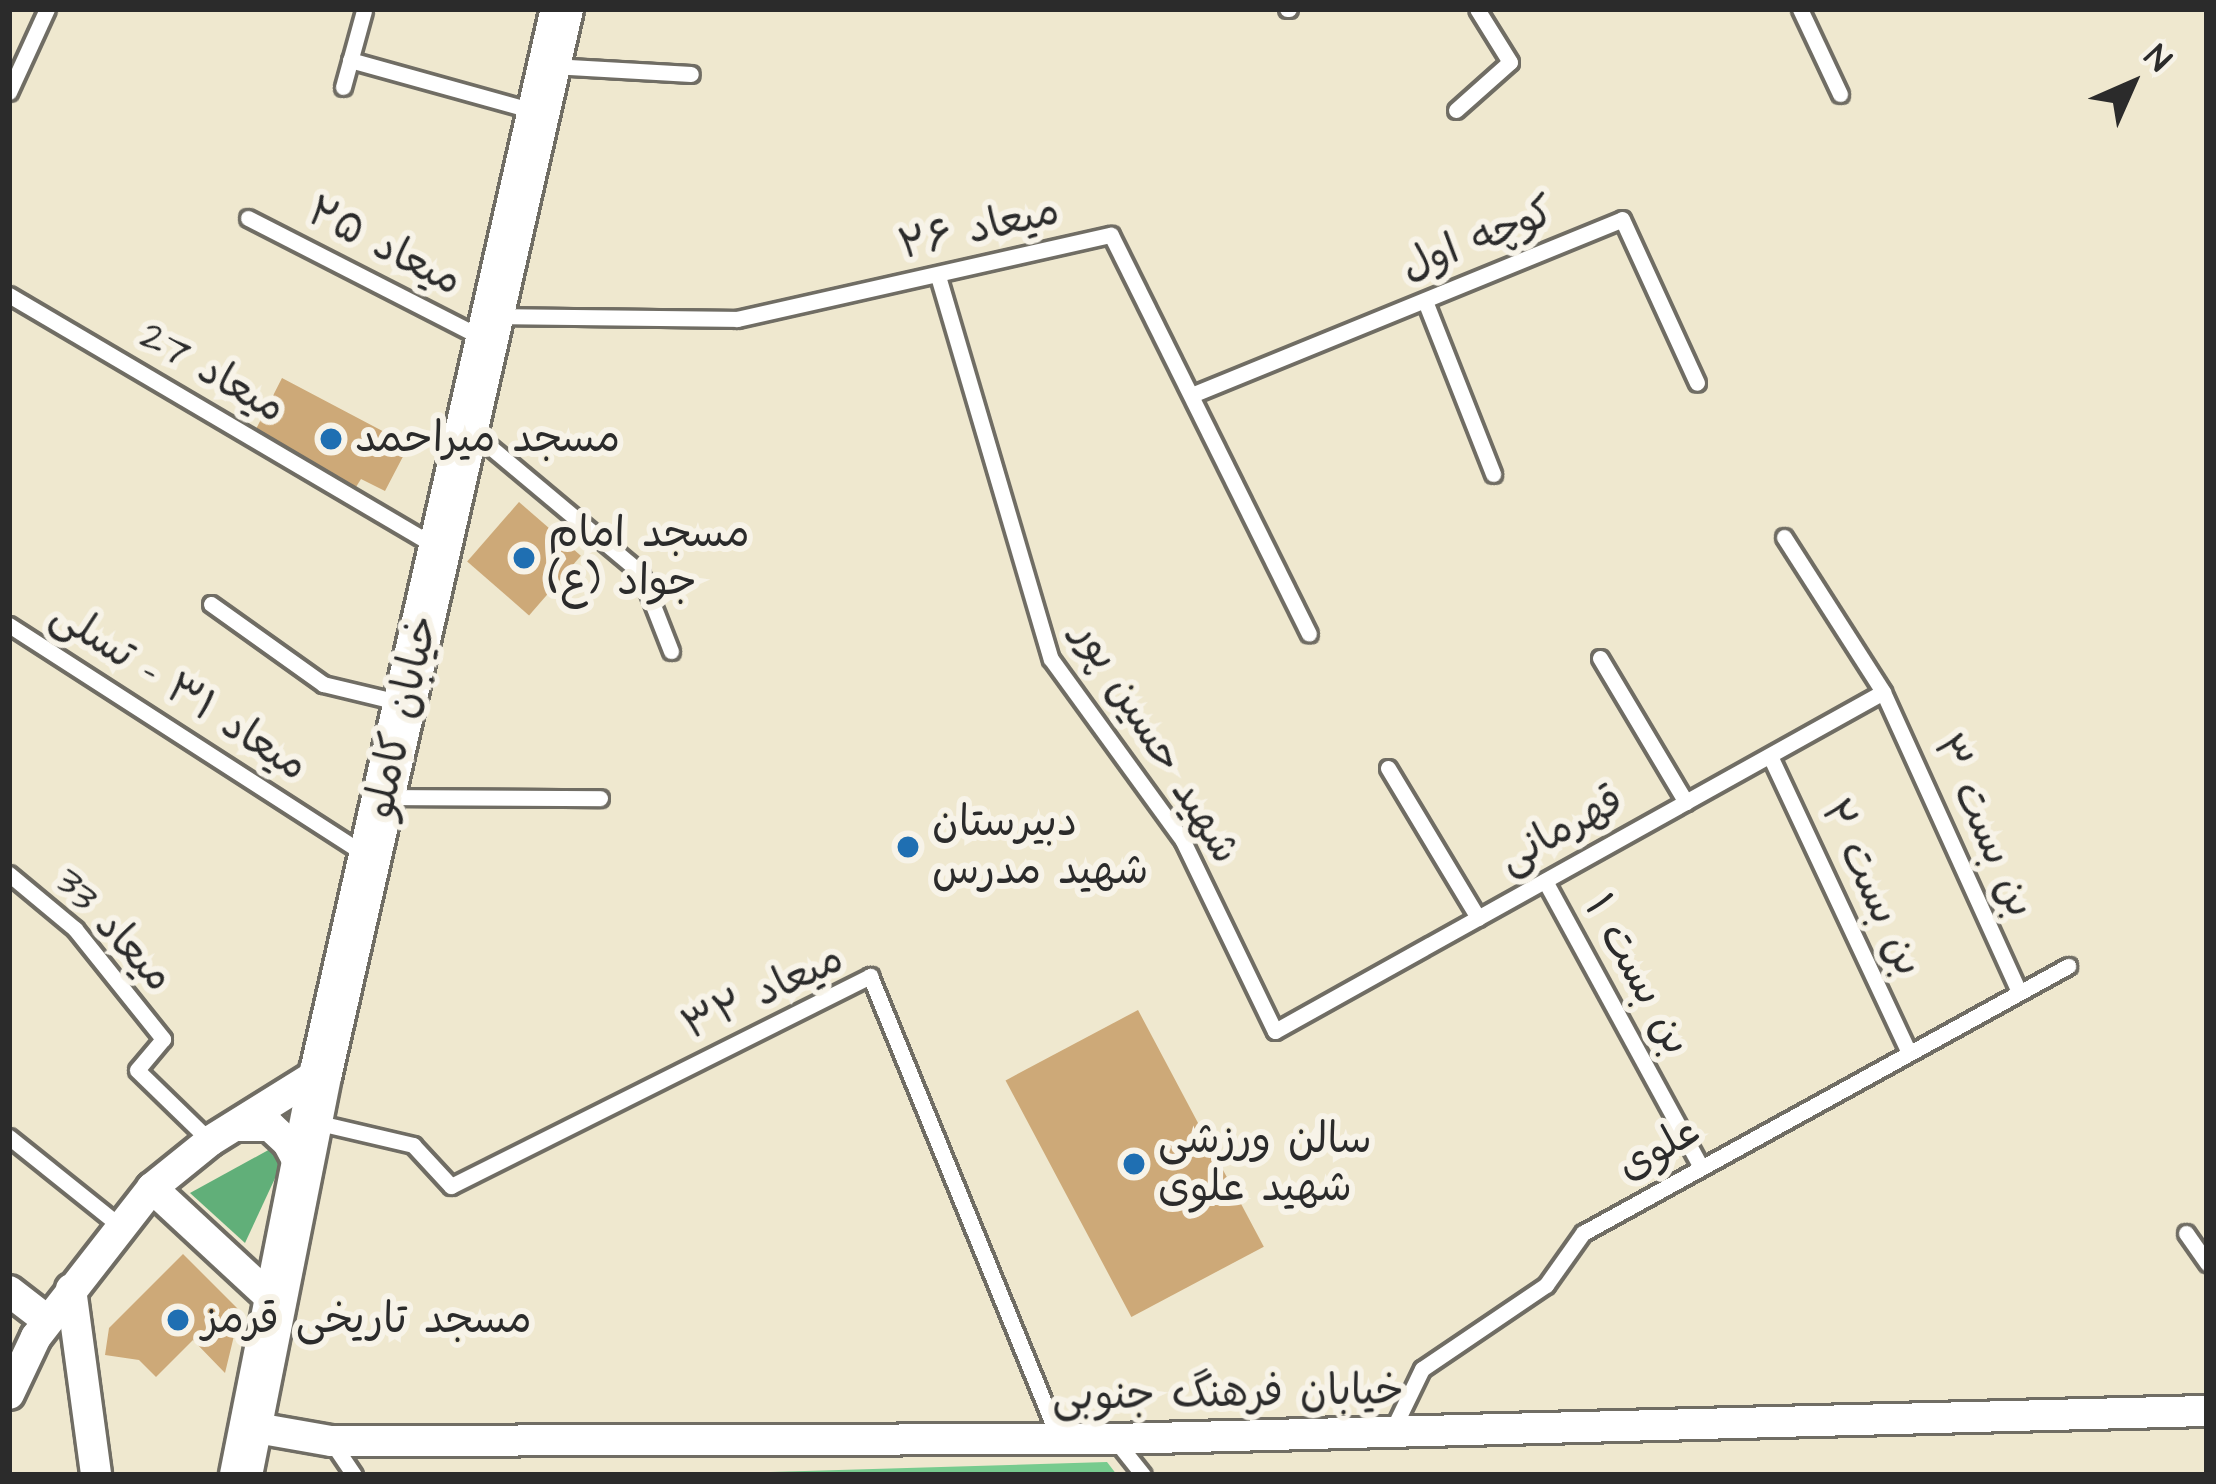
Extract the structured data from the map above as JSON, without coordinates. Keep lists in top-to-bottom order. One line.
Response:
{"streets":{"street":["خیابان کاملو","خیابان فرهنگ جنوبی"],"lane":["میعاد ۲۶","کوچه اول","میعاد ۲۵","میعاد 27","میعاد ۳۱ - تسلی","شهید حسین پور","بن بست ۳","قهرمانی","بن بست ۲","میعاد 33","بن بست ۱","میعاد ۳۲","علوی"]},"crossings":[["میعاد ۲۶","کوچه اول"],["میعاد ۲۶","میعاد ۲۵"],["میعاد ۲۶","خیابان کاملو"],["میعاد ۲۶","شهید حسین پور"],["میعاد ۲۵","خیابان کاملو"],["میعاد 27","خیابان کاملو"],["میعاد ۳۱ - تسلی","خیابان کاملو"],["خیابان کاملو","میعاد ۳۲"],["خیابان کاملو","خیابان فرهنگ جنوبی"],["شهید حسین پور","قهرمانی"],["بن بست ۳","قهرمانی"],["بن بست ۳","علوی"],["قهرمانی","بن بست ۲"],["قهرمانی","بن بست ۱"],["بن بست ۲","علوی"],["بن بست ۱","علوی"],["میعاد ۳۲","خیابان فرهنگ جنوبی"],["علوی","خیابان فرهنگ جنوبی"]],"places":["مسجد میراحمد","مسجد امام جواد (ع)","دبیرستان شهید مدرس","سالن ورزشی شهید علوی","مسجد تاریخی قرمز"],"north":"top right"}
